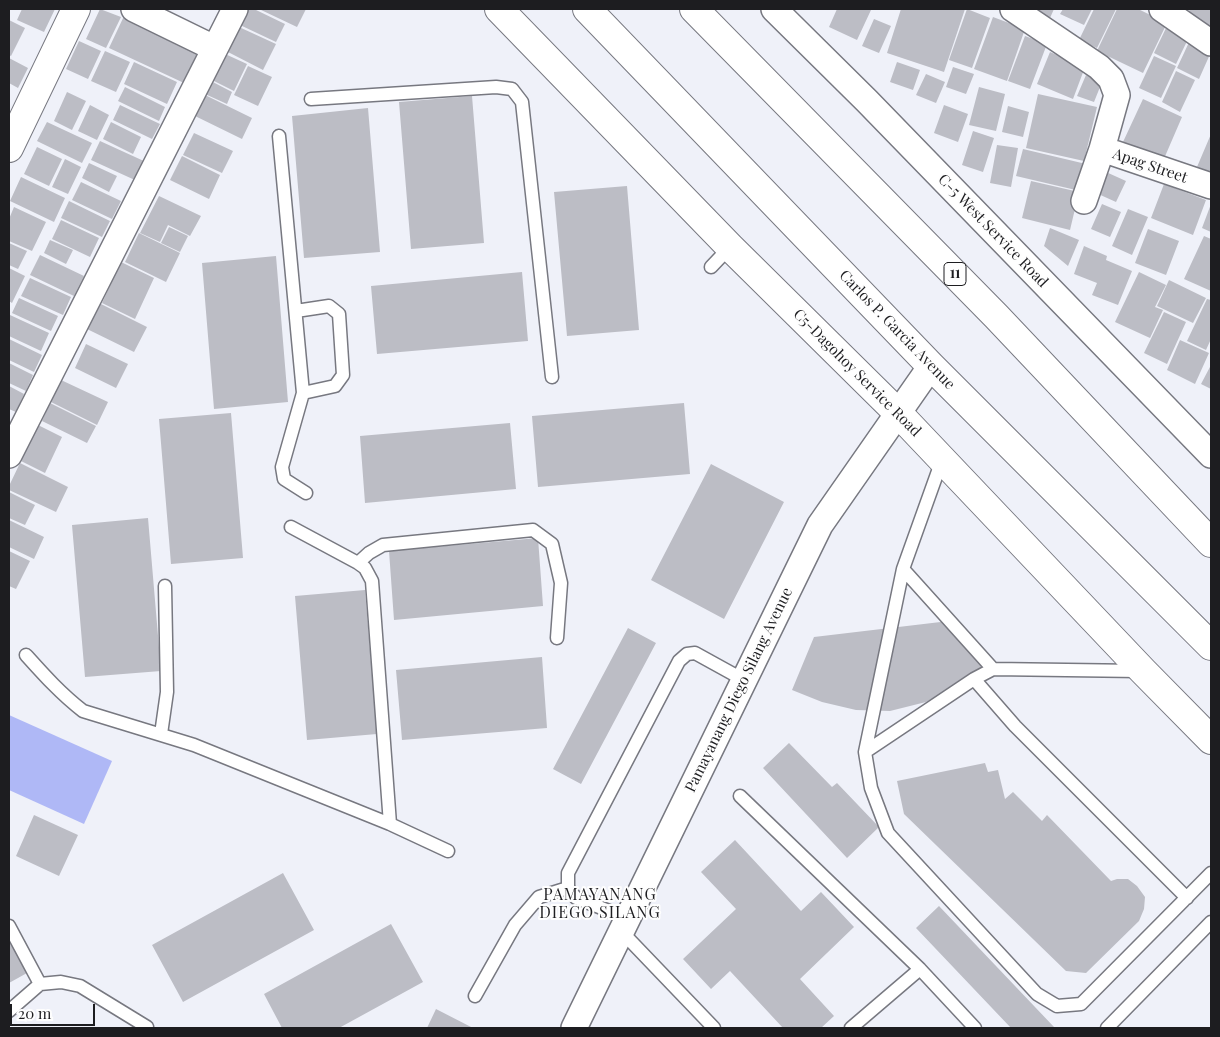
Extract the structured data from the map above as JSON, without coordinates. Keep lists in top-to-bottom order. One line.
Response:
{"streets":{"main road":["11","Carlos P. Garcia Avenue","C5-Dagohoy Service Road"],"street":["Apag Street","C-5 West Service Road","Pamayanang Diego Silang Avenue"]},"crossings":[["Carlos P. Garcia Avenue","Pamayanang Diego Silang Avenue"],["C5-Dagohoy Service Road","Pamayanang Diego Silang Avenue"]],"districts":["PAMAYANANG DIEGO SILANG"],"scale_bar":"20 m"}
